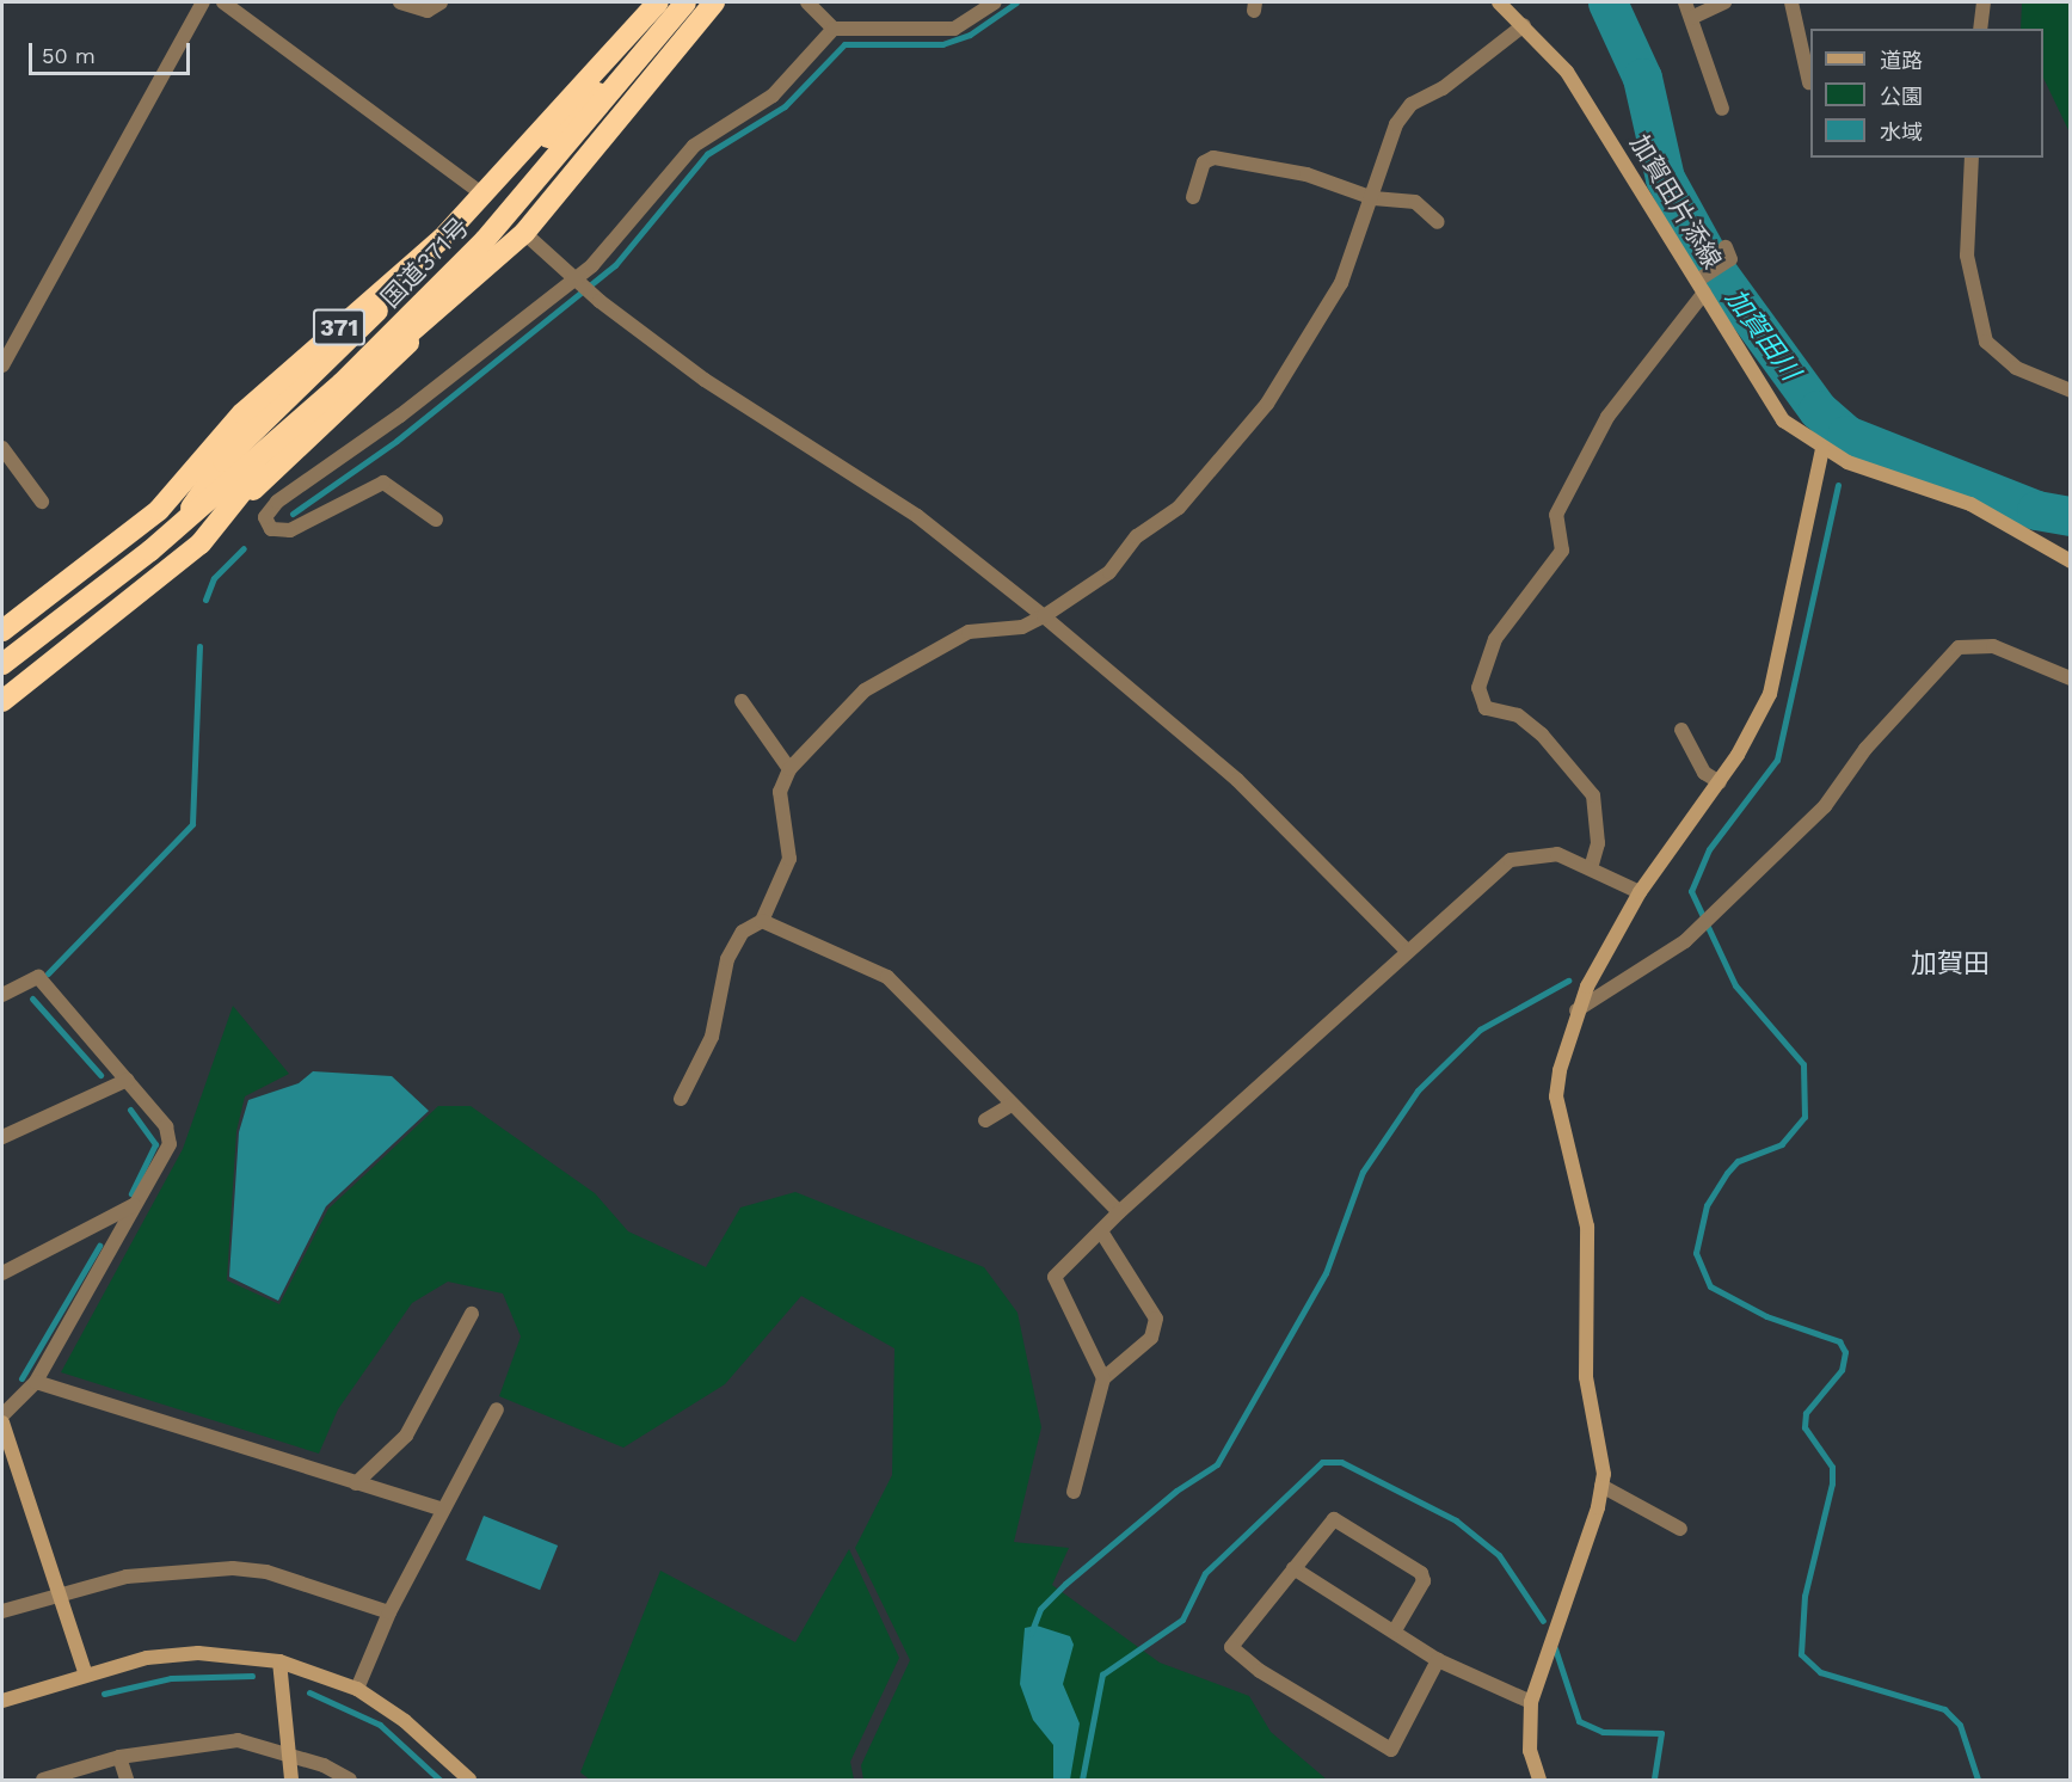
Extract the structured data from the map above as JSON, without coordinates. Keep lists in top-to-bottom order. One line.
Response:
{"streets":{"highway":["国道371号","371"],"street":["加賀田片添線"]},"crossings":[["国道371号","371"]],"districts":["加賀田"],"water":["加賀田川"],"legend":["道路","公園","水域"],"scale_bar":"50 m"}
